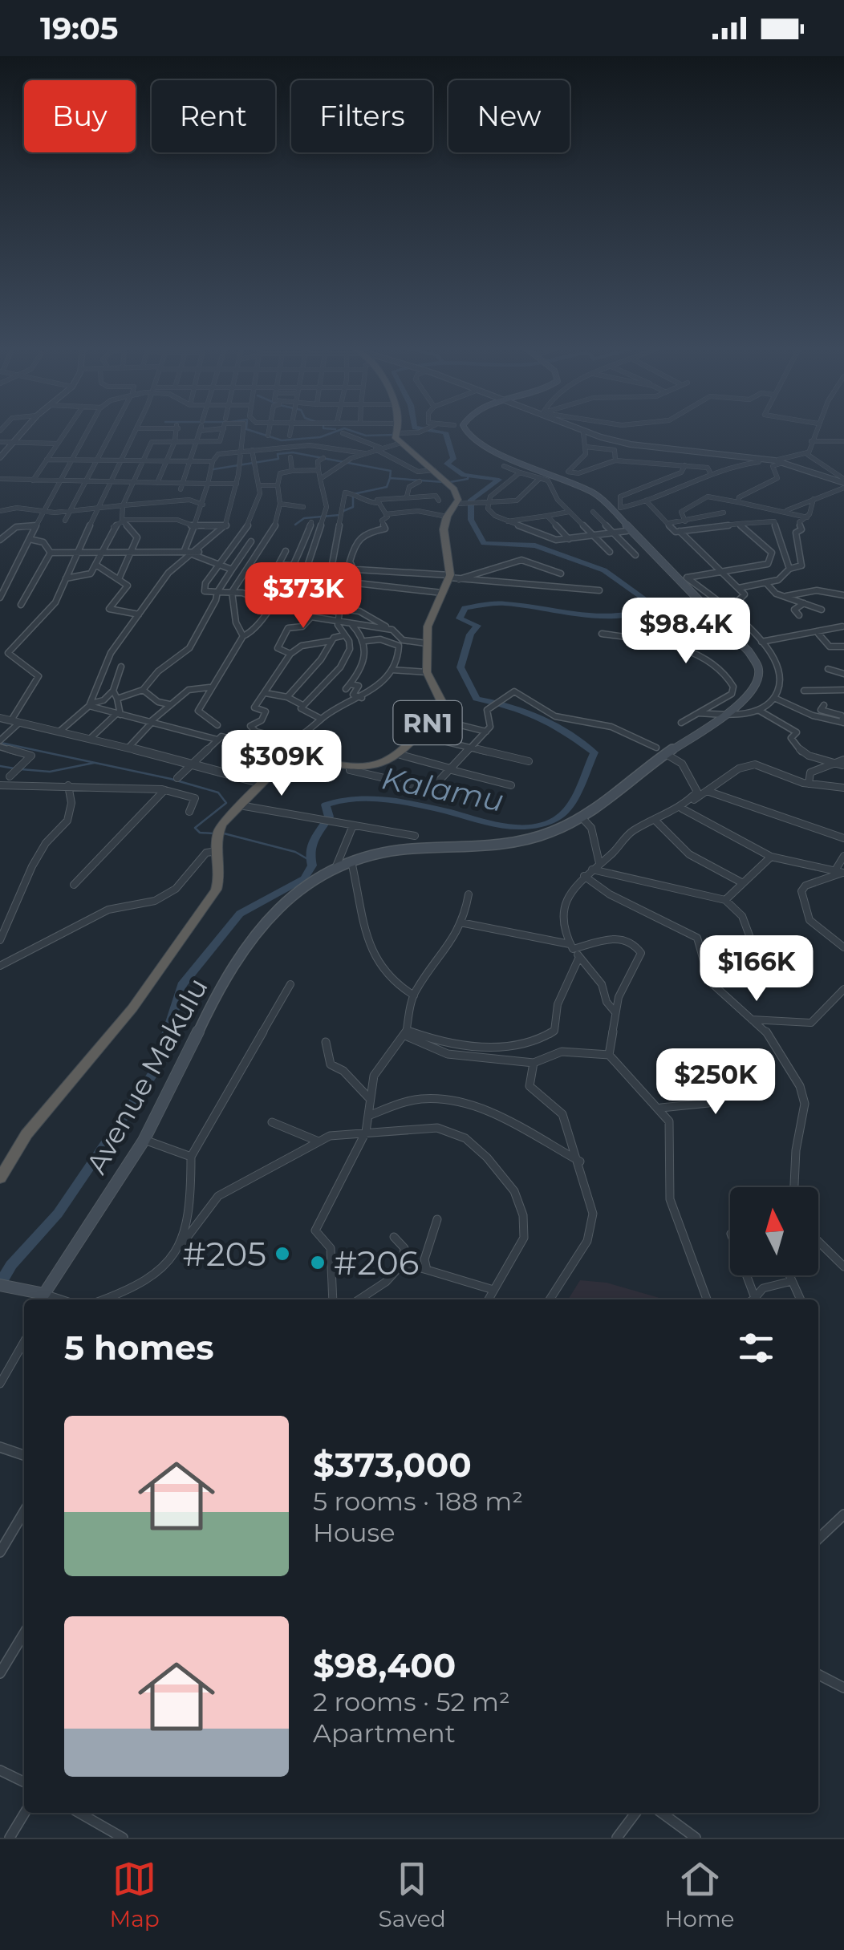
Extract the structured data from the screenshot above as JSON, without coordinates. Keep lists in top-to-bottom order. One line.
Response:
{"streets":{"highway":["RN1"],"main road":["Avenue Makulu"]},"water":["Kalamu"],"places":["#205","#206"],"north":"top","page":{"status":"19:05","chip":["Buy","Rent","Filters","New"],"price":["$373K","$98.4K","$309K","$166K","$250K"],"heading":"5 homes","list":[{"name":"$373,000","note":"5 rooms · 188 m² · House"},{"name":"$98,400","note":"2 rooms · 52 m² · Apartment"}],"tabs":["Map","Saved","Home"]}}
